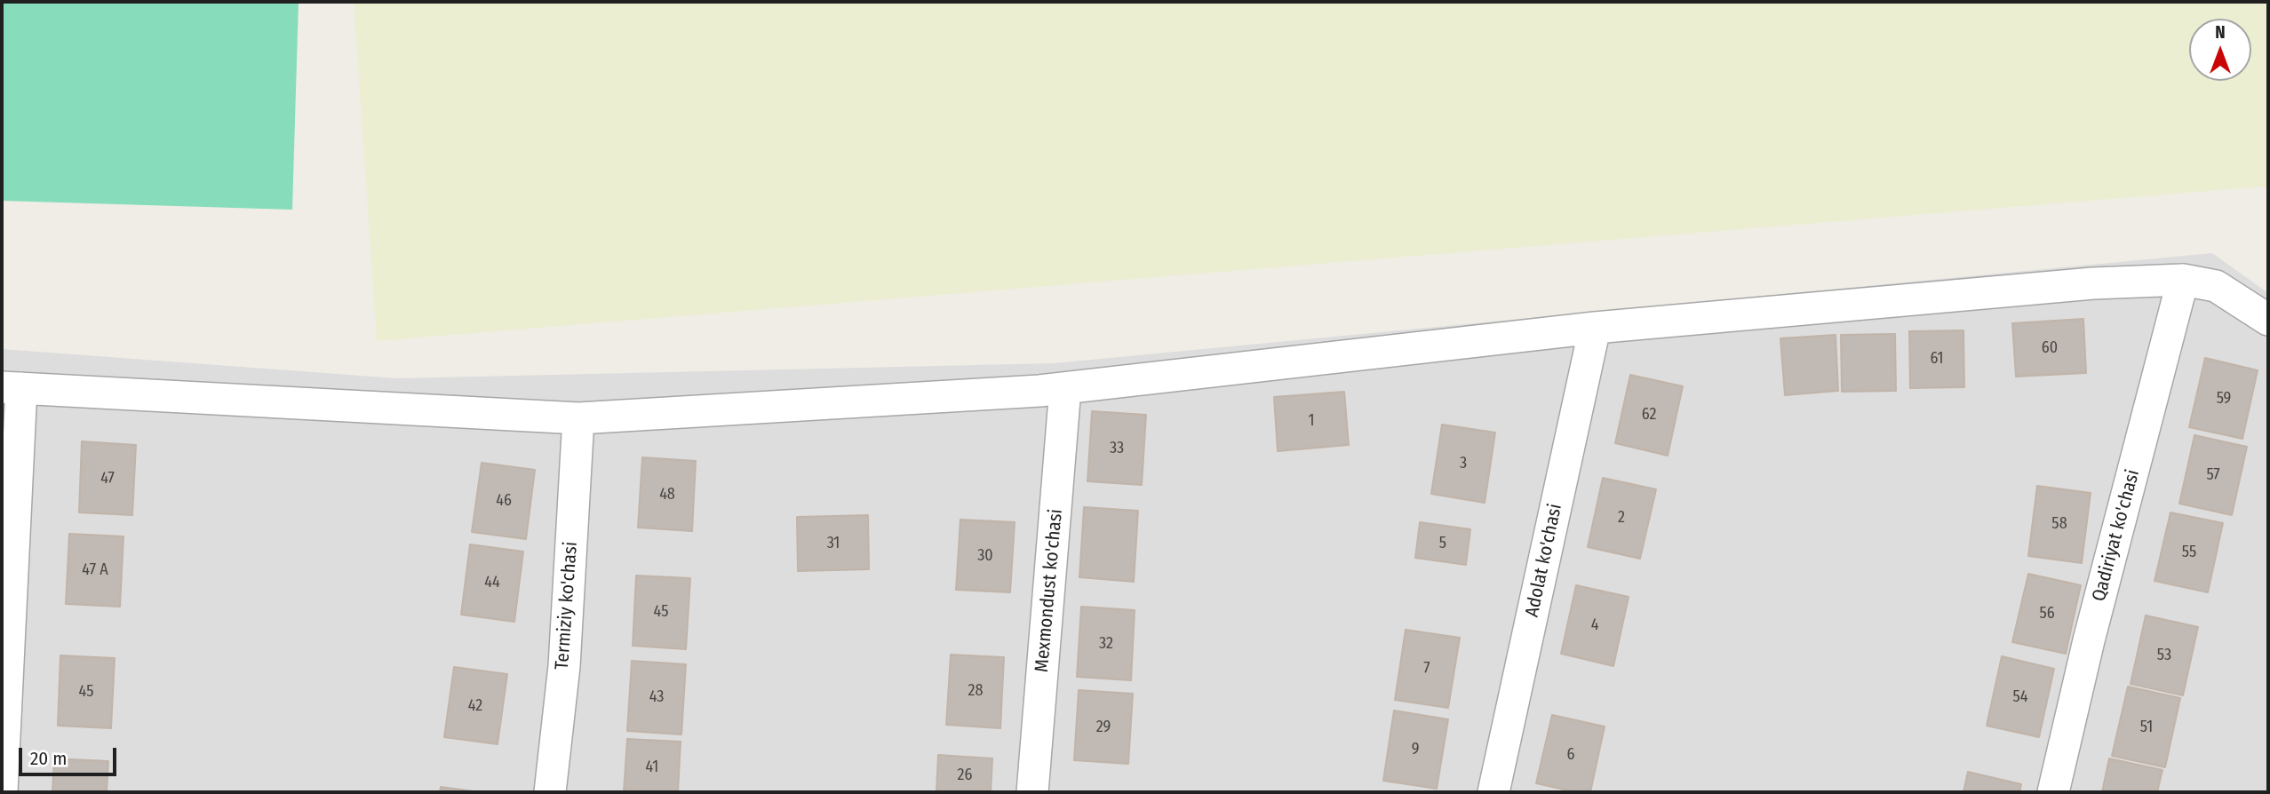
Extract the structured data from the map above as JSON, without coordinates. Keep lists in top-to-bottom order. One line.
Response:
{"streets":{"street":["Qadiriyat ko'chasi","Adolat ko'chasi","Mexmondust ko'chasi","Termiziy ko'chasi"]},"house_numbers":["60","61","59","62","1","33","3","57","47","48","46","2","58","31","5","55","30","47 А","44","45","56","4","32","53","7","28","45","43","54","42","29","51","9","6","41","26"],"scale_bar":"20 m","north":"top"}
